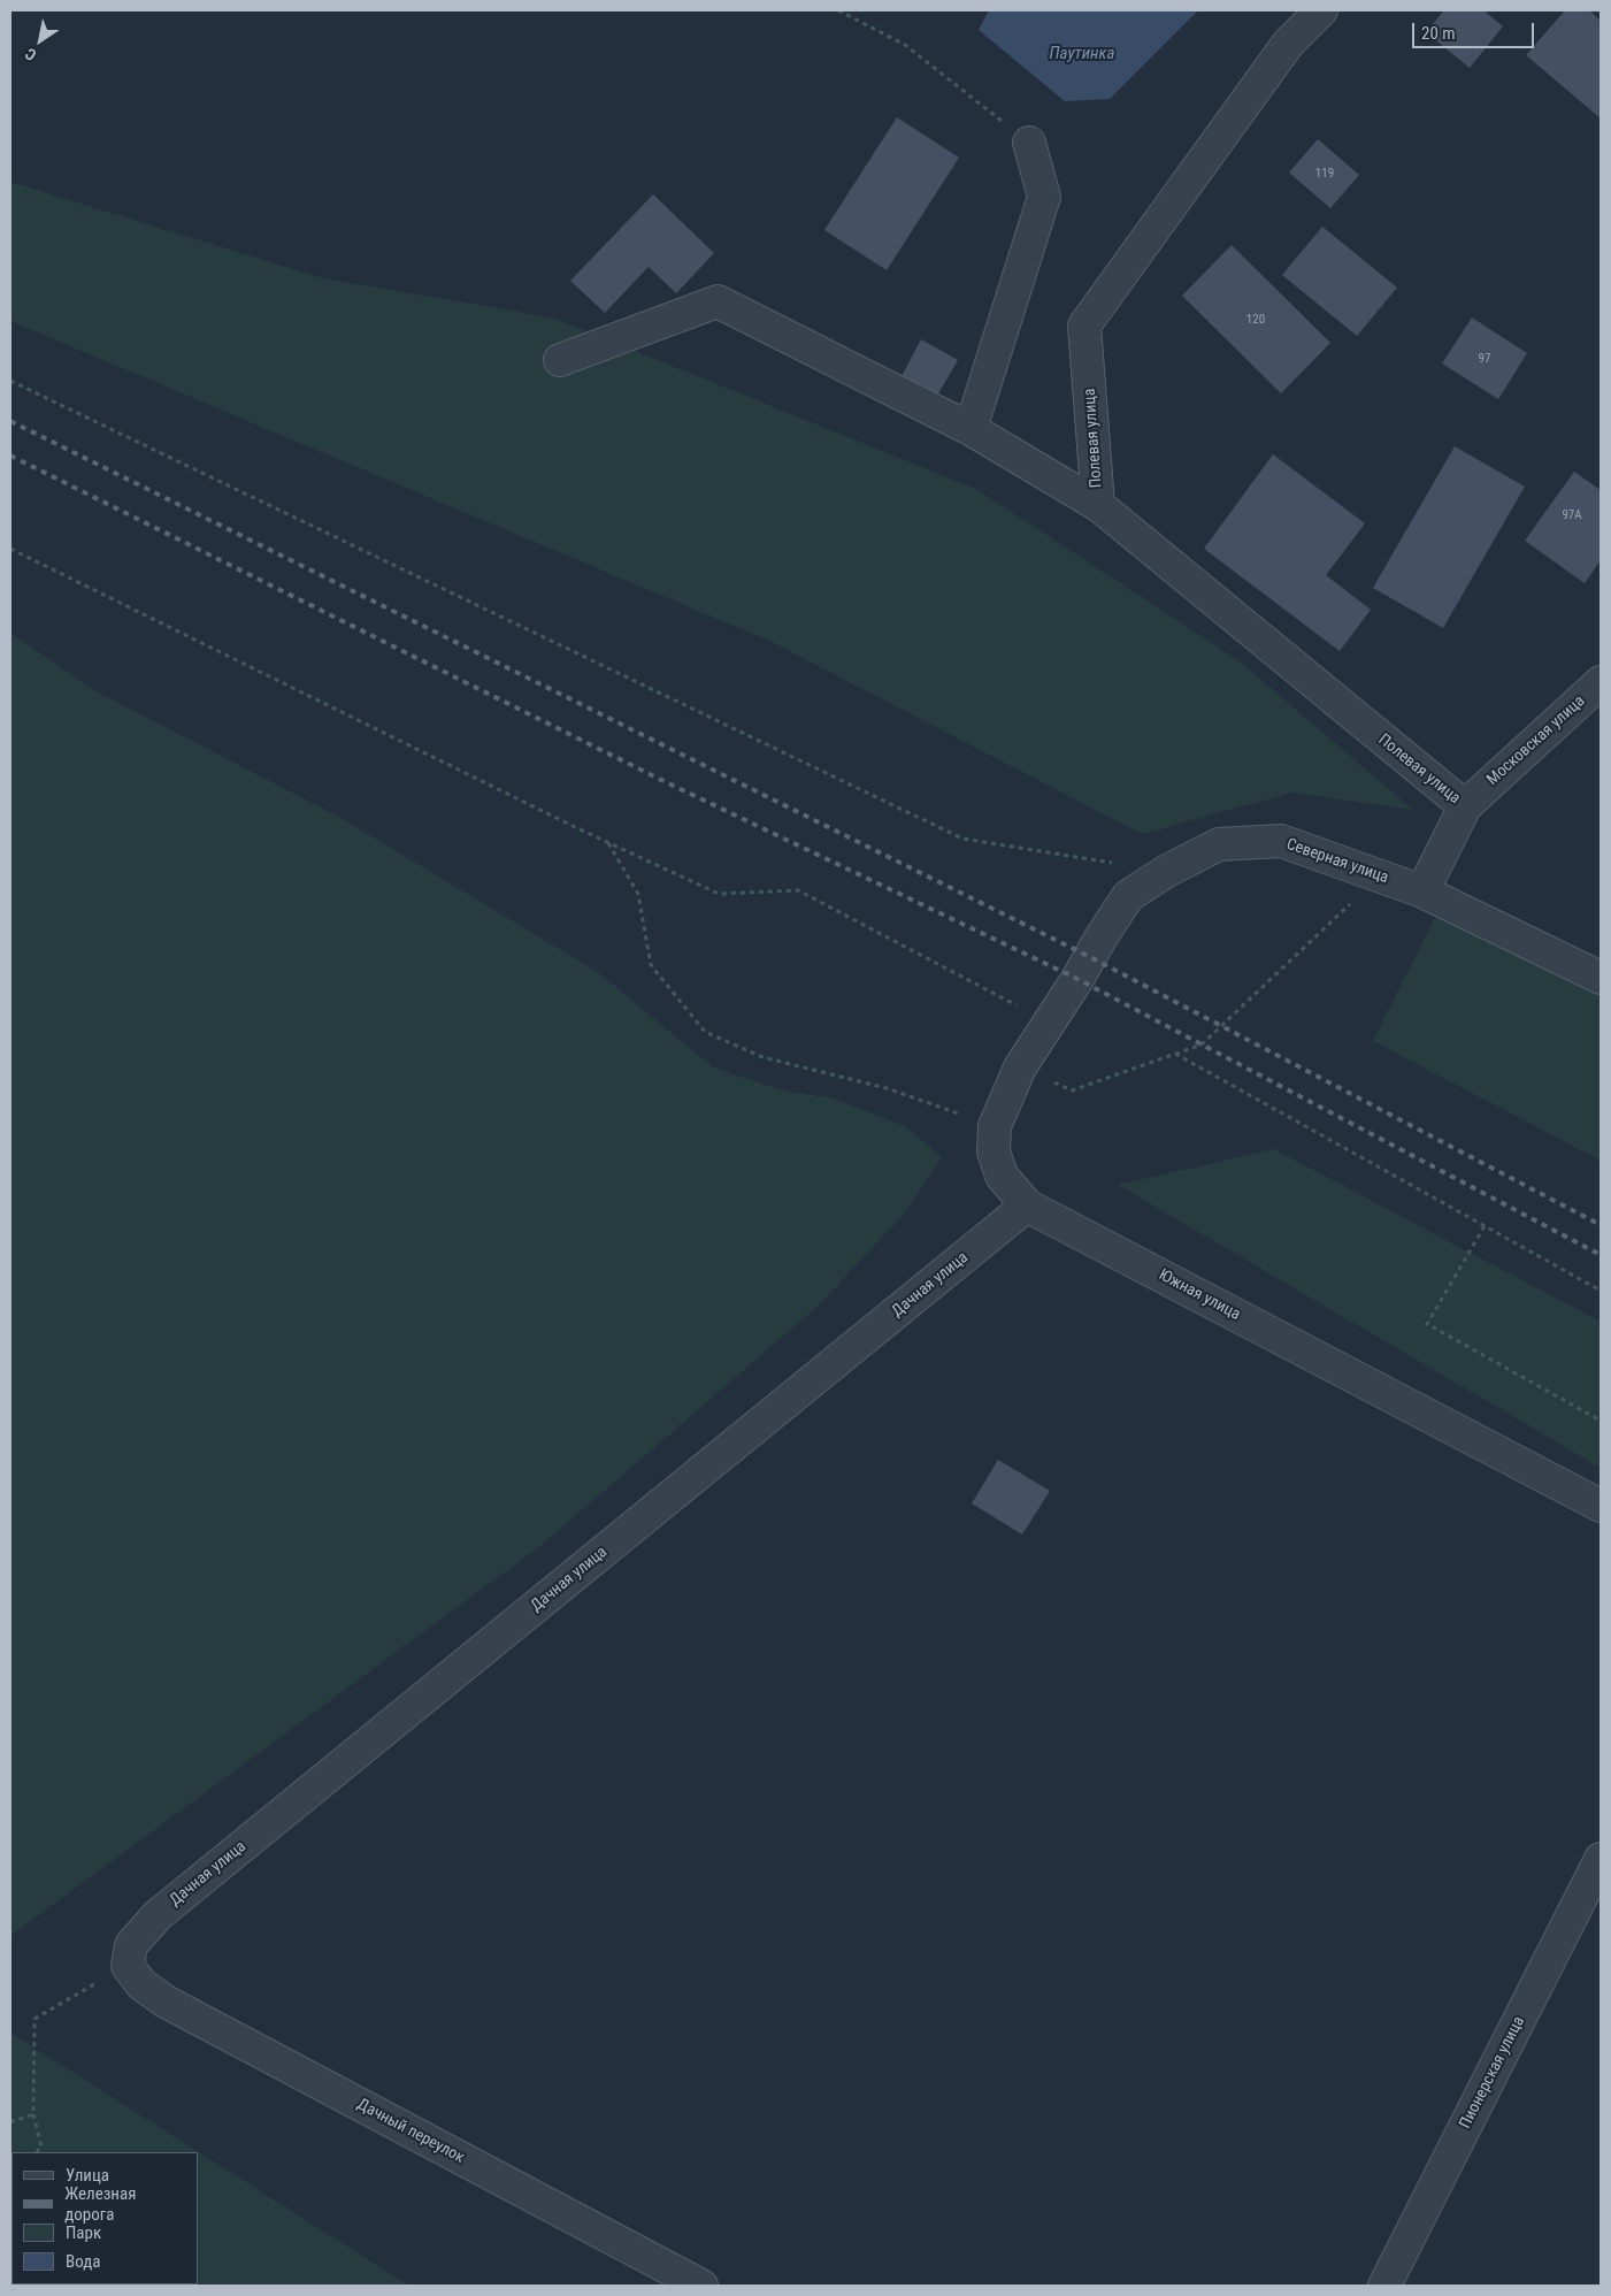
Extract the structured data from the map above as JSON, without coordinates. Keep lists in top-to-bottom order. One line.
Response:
{"streets":{"street":["Полевая улица","Московская улица","Северная улица","Дачная улица","Южная улица","Пионерская улица","Дачный переулок"]},"crossings":[["Полевая улица","Московская улица"],["Московская улица","Северная улица"],["Северная улица","Южная улица"],["Дачная улица","Южная улица"],["Дачная улица","Дачный переулок"]],"water":["Паутинка"],"house_numbers":["119","120","97","97А"],"legend":["Улица","Железная дорога","Парк","Вода"],"scale_bar":"20 m","north":"bottom left"}
